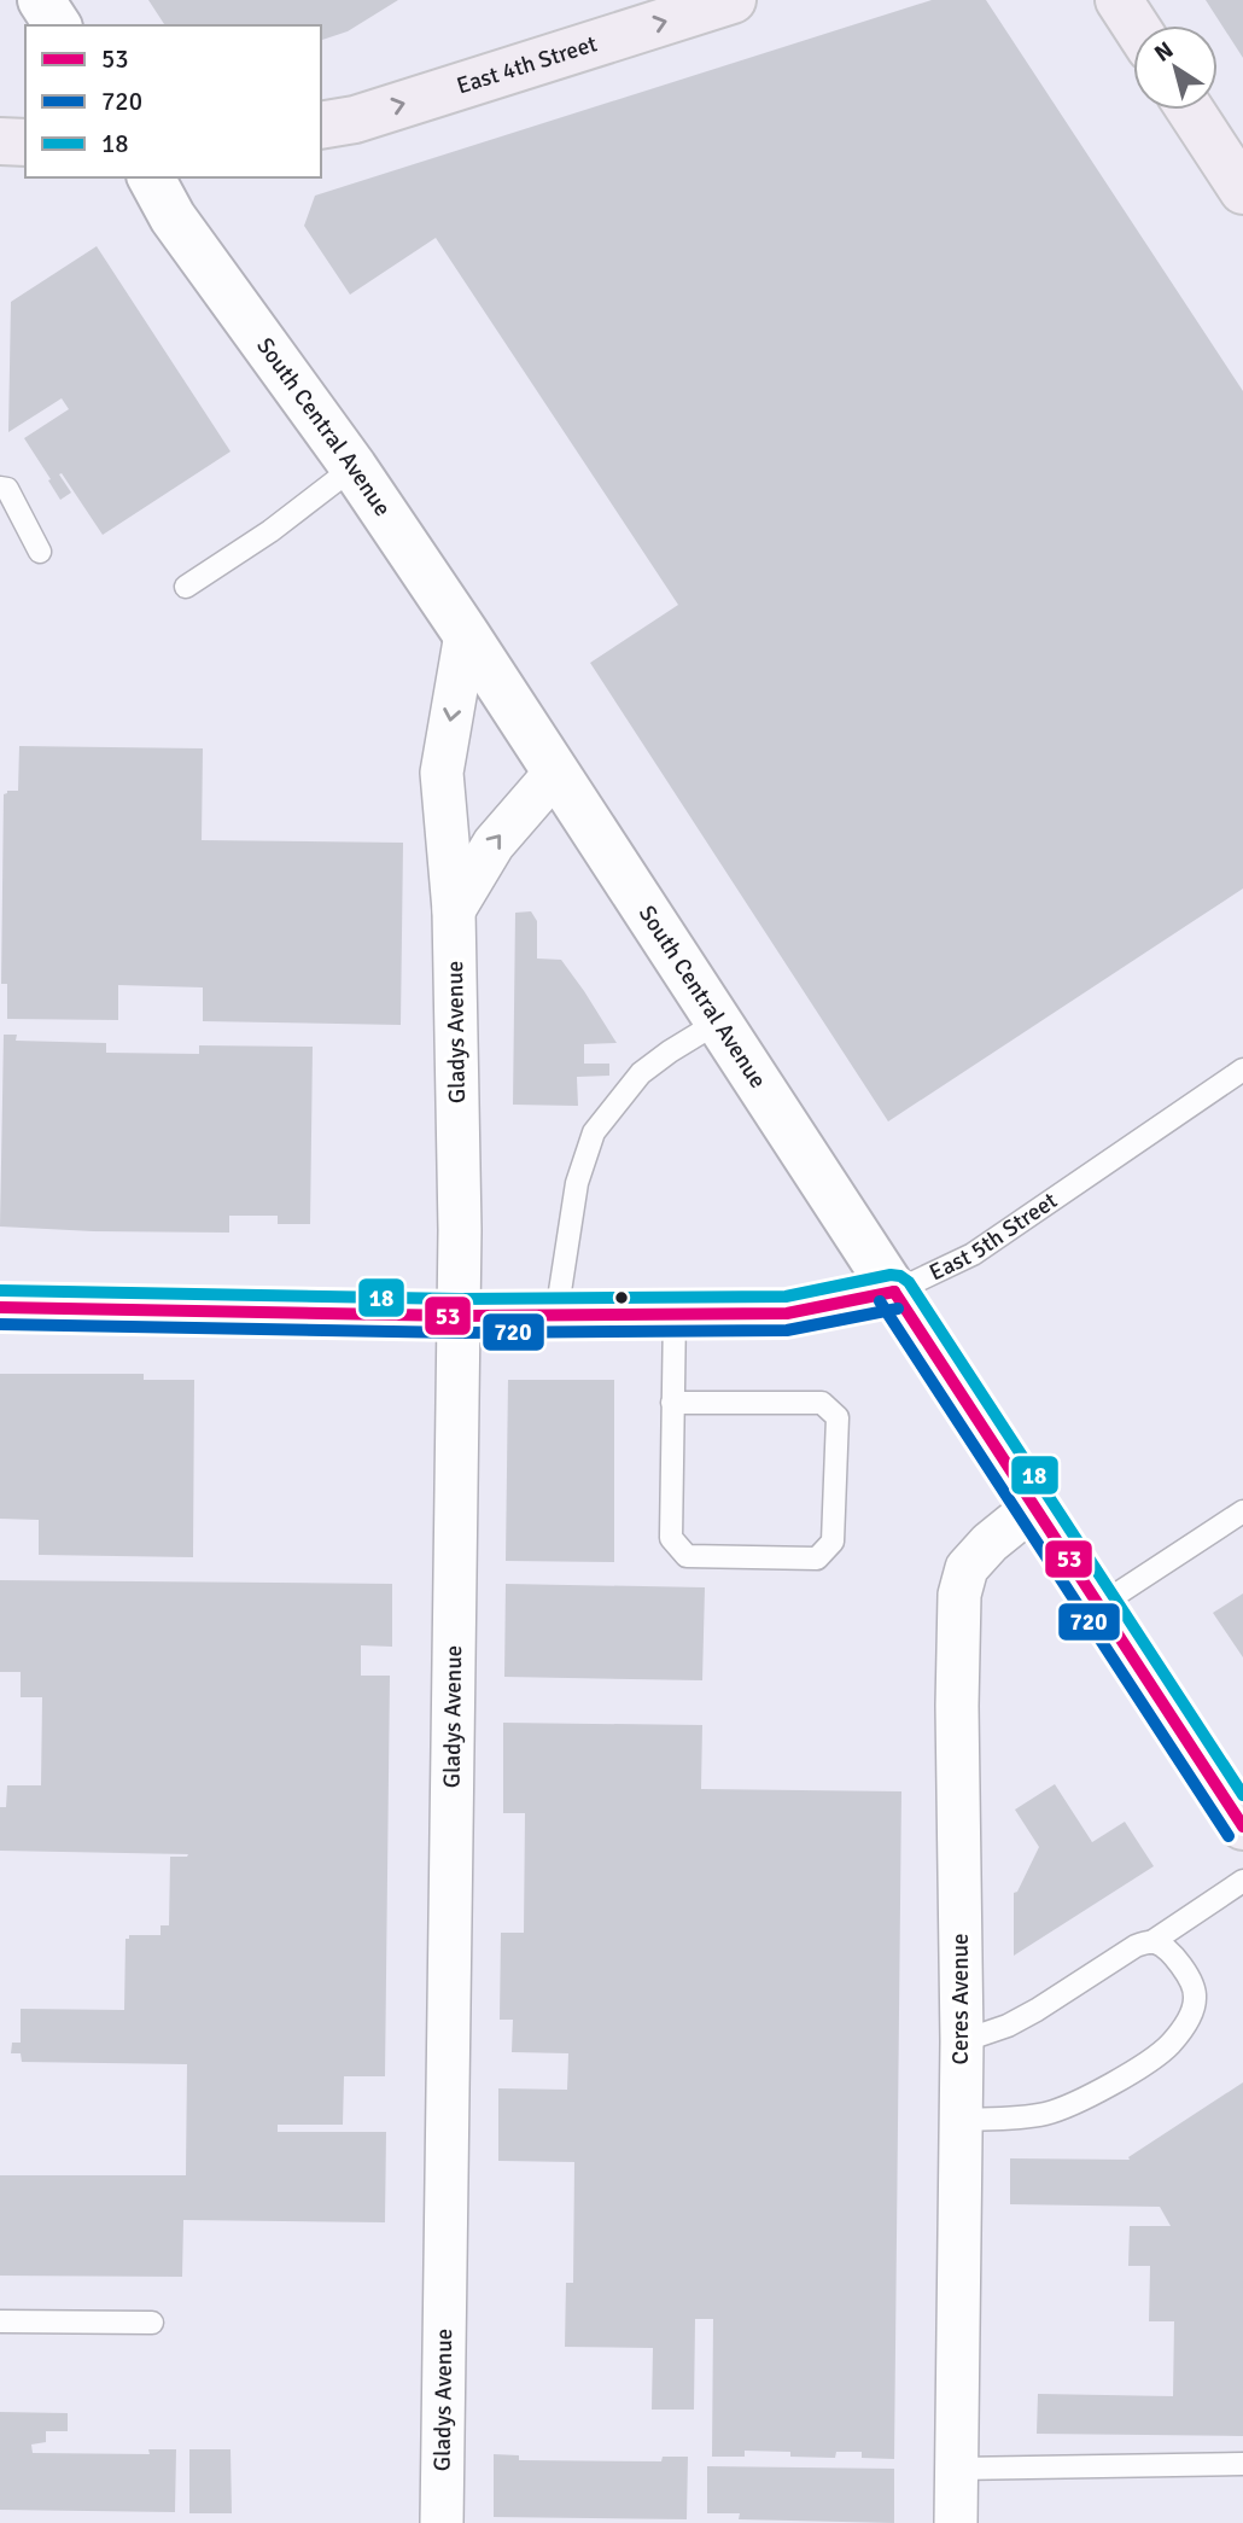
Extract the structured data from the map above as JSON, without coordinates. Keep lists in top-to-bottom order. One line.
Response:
{"streets":{"main road":["East 4th Street","South Central Avenue","East 5th Street"],"street":["Gladys Avenue","Ceres Avenue"]},"crossings":[["South Central Avenue","Gladys Avenue"],["South Central Avenue","East 5th Street"],["South Central Avenue","Ceres Avenue"],["Gladys Avenue","East 5th Street"]],"one_way":["East 4th Street"],"lines":["transit line 18","transit line 53","transit line 720"],"legend":["53","720","18"],"north":"top left"}
